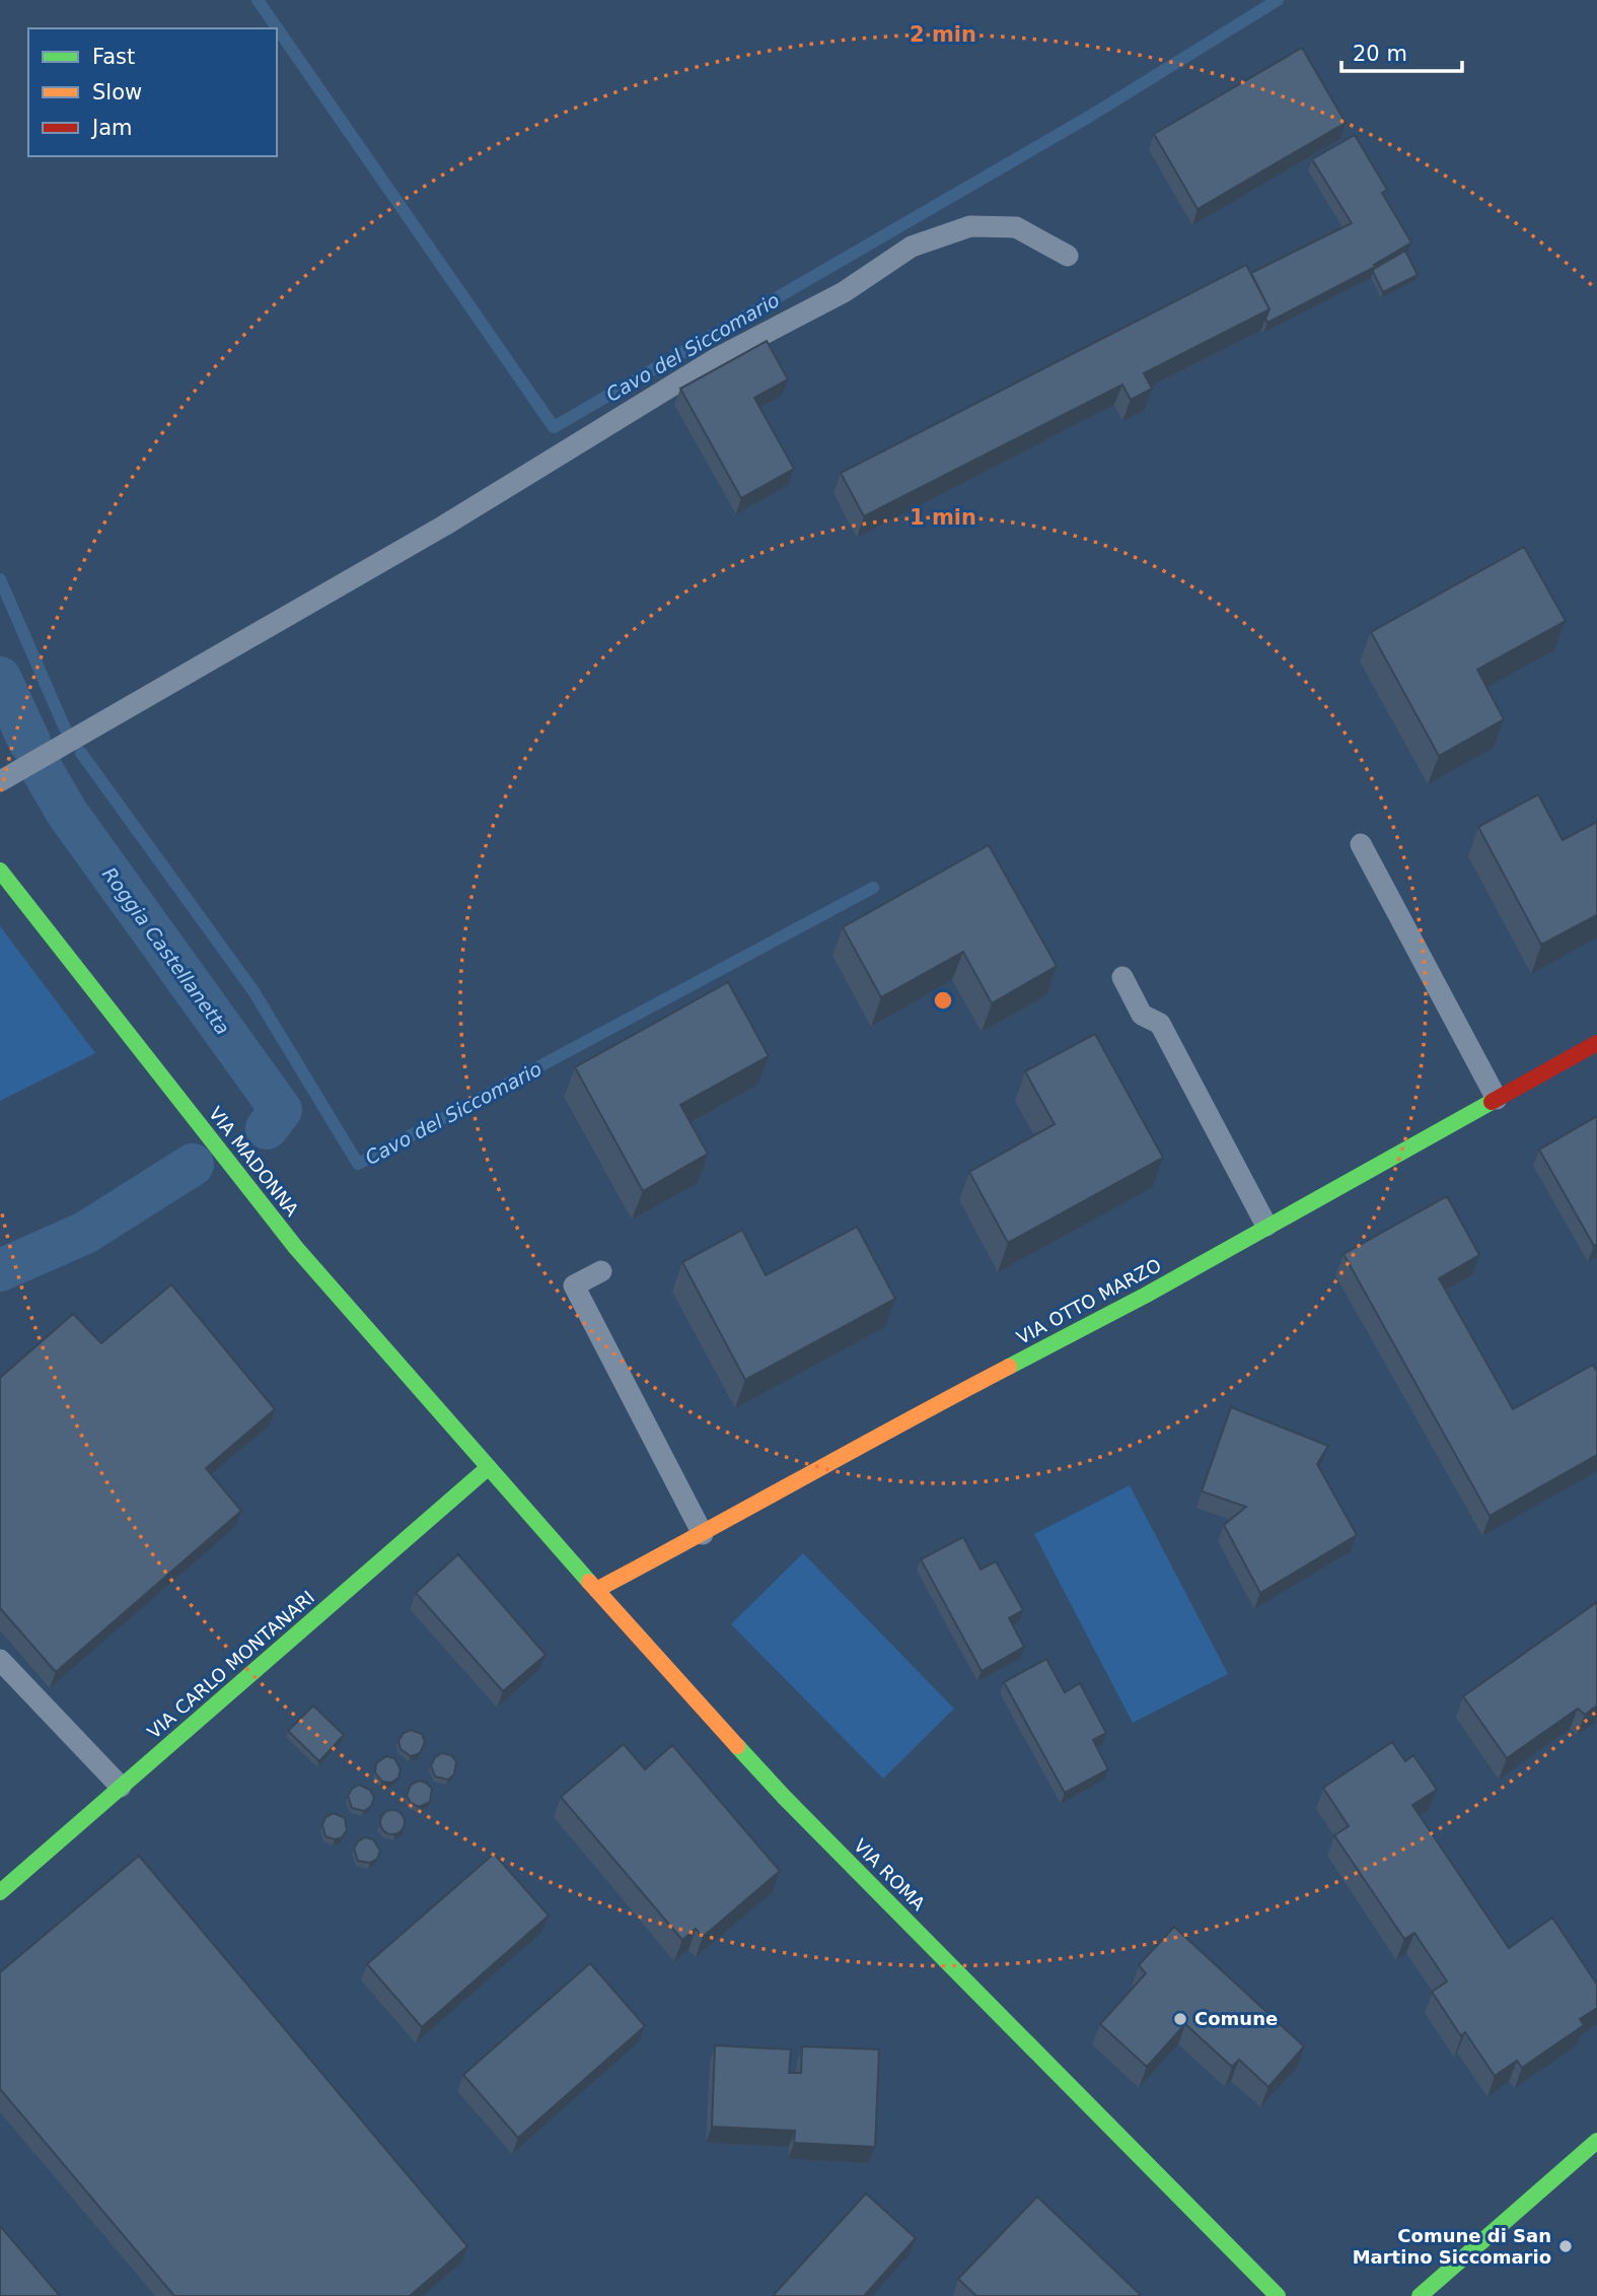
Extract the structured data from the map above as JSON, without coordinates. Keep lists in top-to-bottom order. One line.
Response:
{"streets":{"street":["VIA MADONNA","VIA OTTO MARZO","VIA CARLO MONTANARI","VIA ROMA"]},"crossings":[["VIA MADONNA","VIA CARLO MONTANARI"],["VIA MADONNA","VIA ROMA"],["VIA OTTO MARZO","VIA ROMA"],["VIA CARLO MONTANARI","VIA ROMA"]],"water":["Cavo del Siccomario","Roggia Castellanetta"],"places":["Comune","Comune di San Martino Siccomario"],"legend":["Fast","Slow","Jam"],"scale_bar":"20 m","rings":["2 min","1 min"]}
